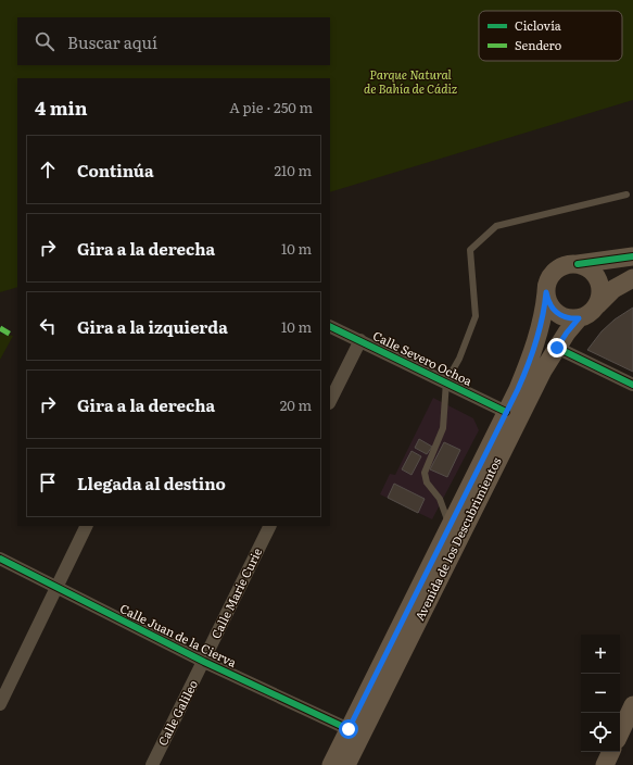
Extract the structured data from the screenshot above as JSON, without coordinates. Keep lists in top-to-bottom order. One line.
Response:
{"streets":{"main road":["Avenida de los Descubrimientos"],"street":["Calle Severo Ochoa","Calle Marie Curie","Calle Juan de la Cierva","Calle Galileo"]},"crossings":[["Calle Severo Ochoa","Avenida de los Descubrimientos"],["Avenida de los Descubrimientos","Calle Juan de la Cierva"],["Calle Marie Curie","Calle Juan de la Cierva"],["Calle Marie Curie","Calle Galileo"],["Calle Juan de la Cierva","Calle Galileo"]],"parks":["Parque Natural de Bahía de Cádiz"],"legend":["Ciclovía","Sendero"],"page":{"search":"Buscar aquí","heading":["4 min","A pie · 250 m"],"list":[["Continúa","210 m"],["Gira a la derecha","10 m"],["Gira a la izquierda","10 m"],["Gira a la derecha","20 m"],"Llegada al destino"],"map_buttons":["+","−"]}}
